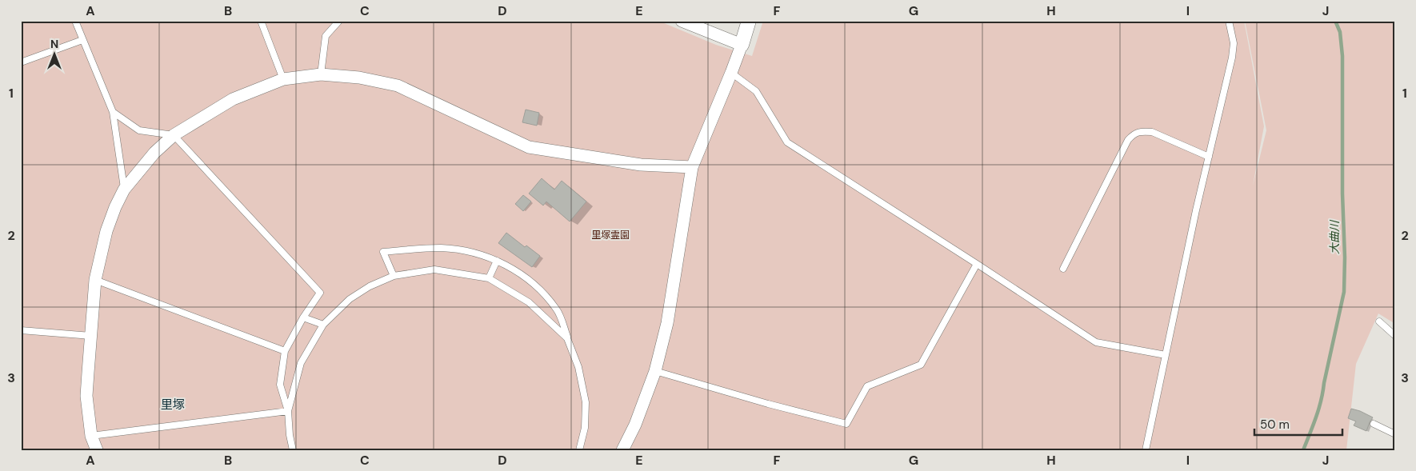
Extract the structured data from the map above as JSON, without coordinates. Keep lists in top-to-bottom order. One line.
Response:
{"districts":["里塚"],"water":["大曲川"],"parks":["里塚霊園"],"scale_bar":"50 m","north":"top","grid":{"columns":["A","B","C","D","E","F","G","H","I","J"],"rows":["1","2","3"]}}
